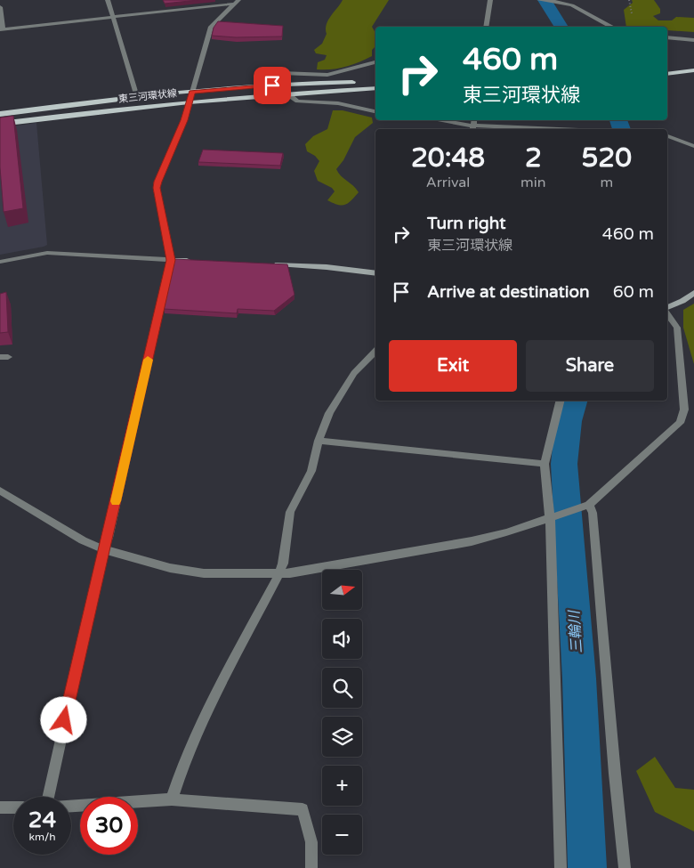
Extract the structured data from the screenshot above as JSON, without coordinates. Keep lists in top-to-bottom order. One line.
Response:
{"streets":{"main road":["東三河環状線"]},"water":["三輪川"],"north":"right","page":{"turn":["460 m","東三河環状線"],"eta":["20:48","Arrival","2","min","520","m"],"list":[{"name":"Turn right","note":"東三河環状線","value":"460 m"},{"name":"Arrive at destination","value":"60 m"}],"buttons":["Exit","Share"],"map_buttons":["+","−"],"speed":"24 km/h","limit":"30"}}
